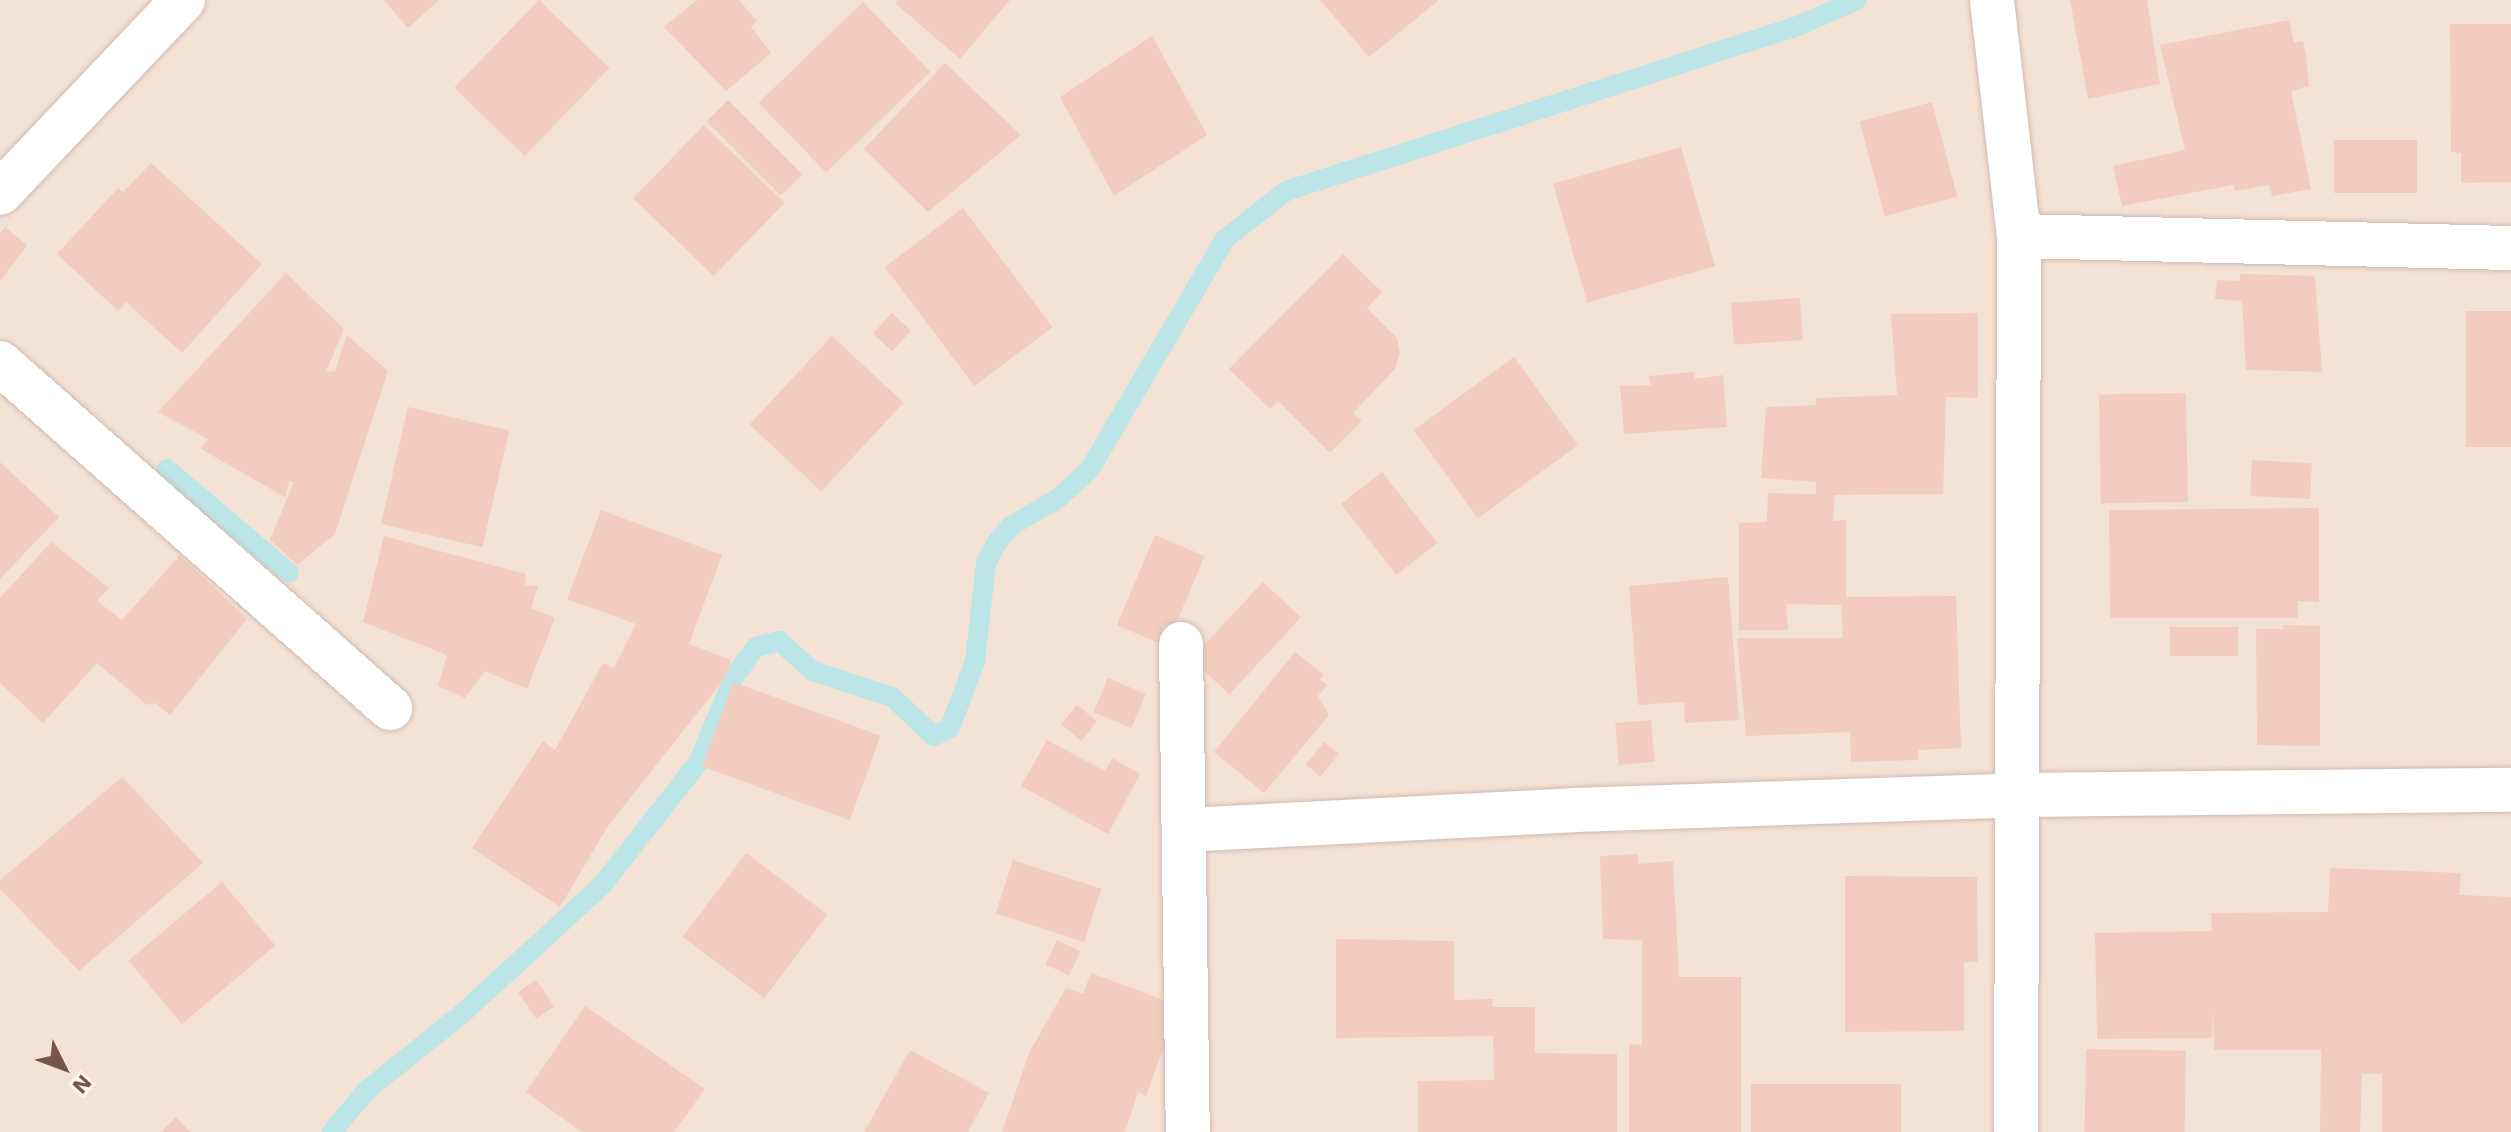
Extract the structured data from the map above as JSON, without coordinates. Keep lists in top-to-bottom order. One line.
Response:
{"north":"bottom right"}
